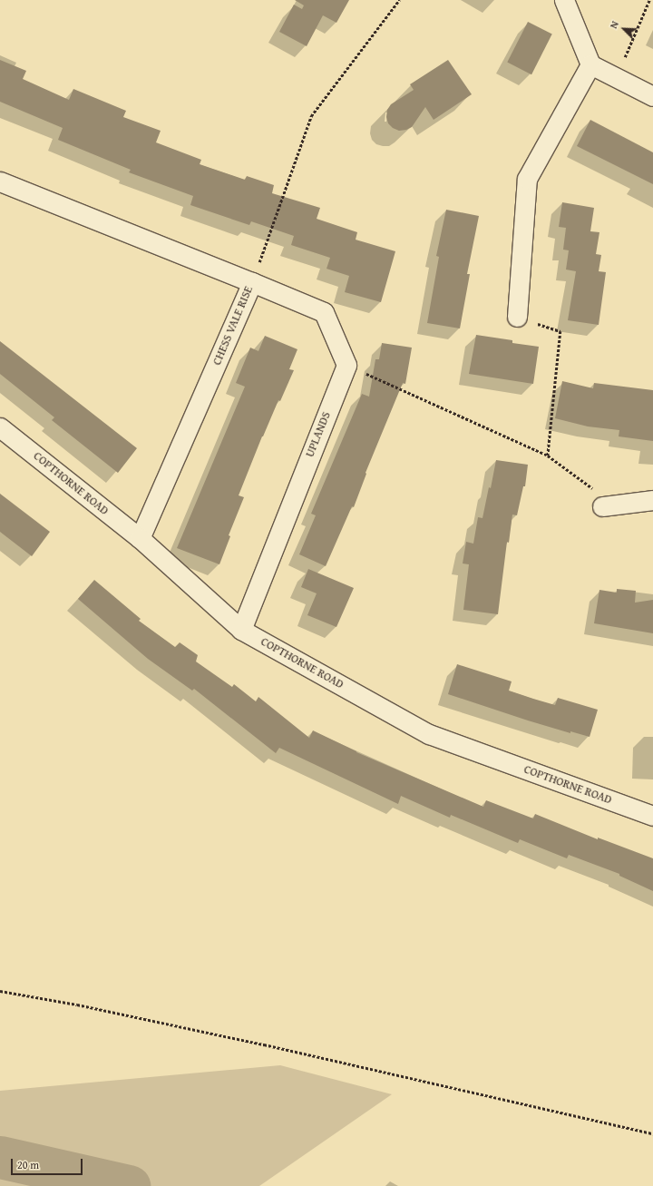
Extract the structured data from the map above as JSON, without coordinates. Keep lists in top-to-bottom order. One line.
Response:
{"streets":{"street":["CHESS VALE RISE","UPLANDS","COPTHORNE ROAD"]},"crossings":[["CHESS VALE RISE","COPTHORNE ROAD"],["UPLANDS","COPTHORNE ROAD"]],"scale_bar":"20 m","north":"top left"}
